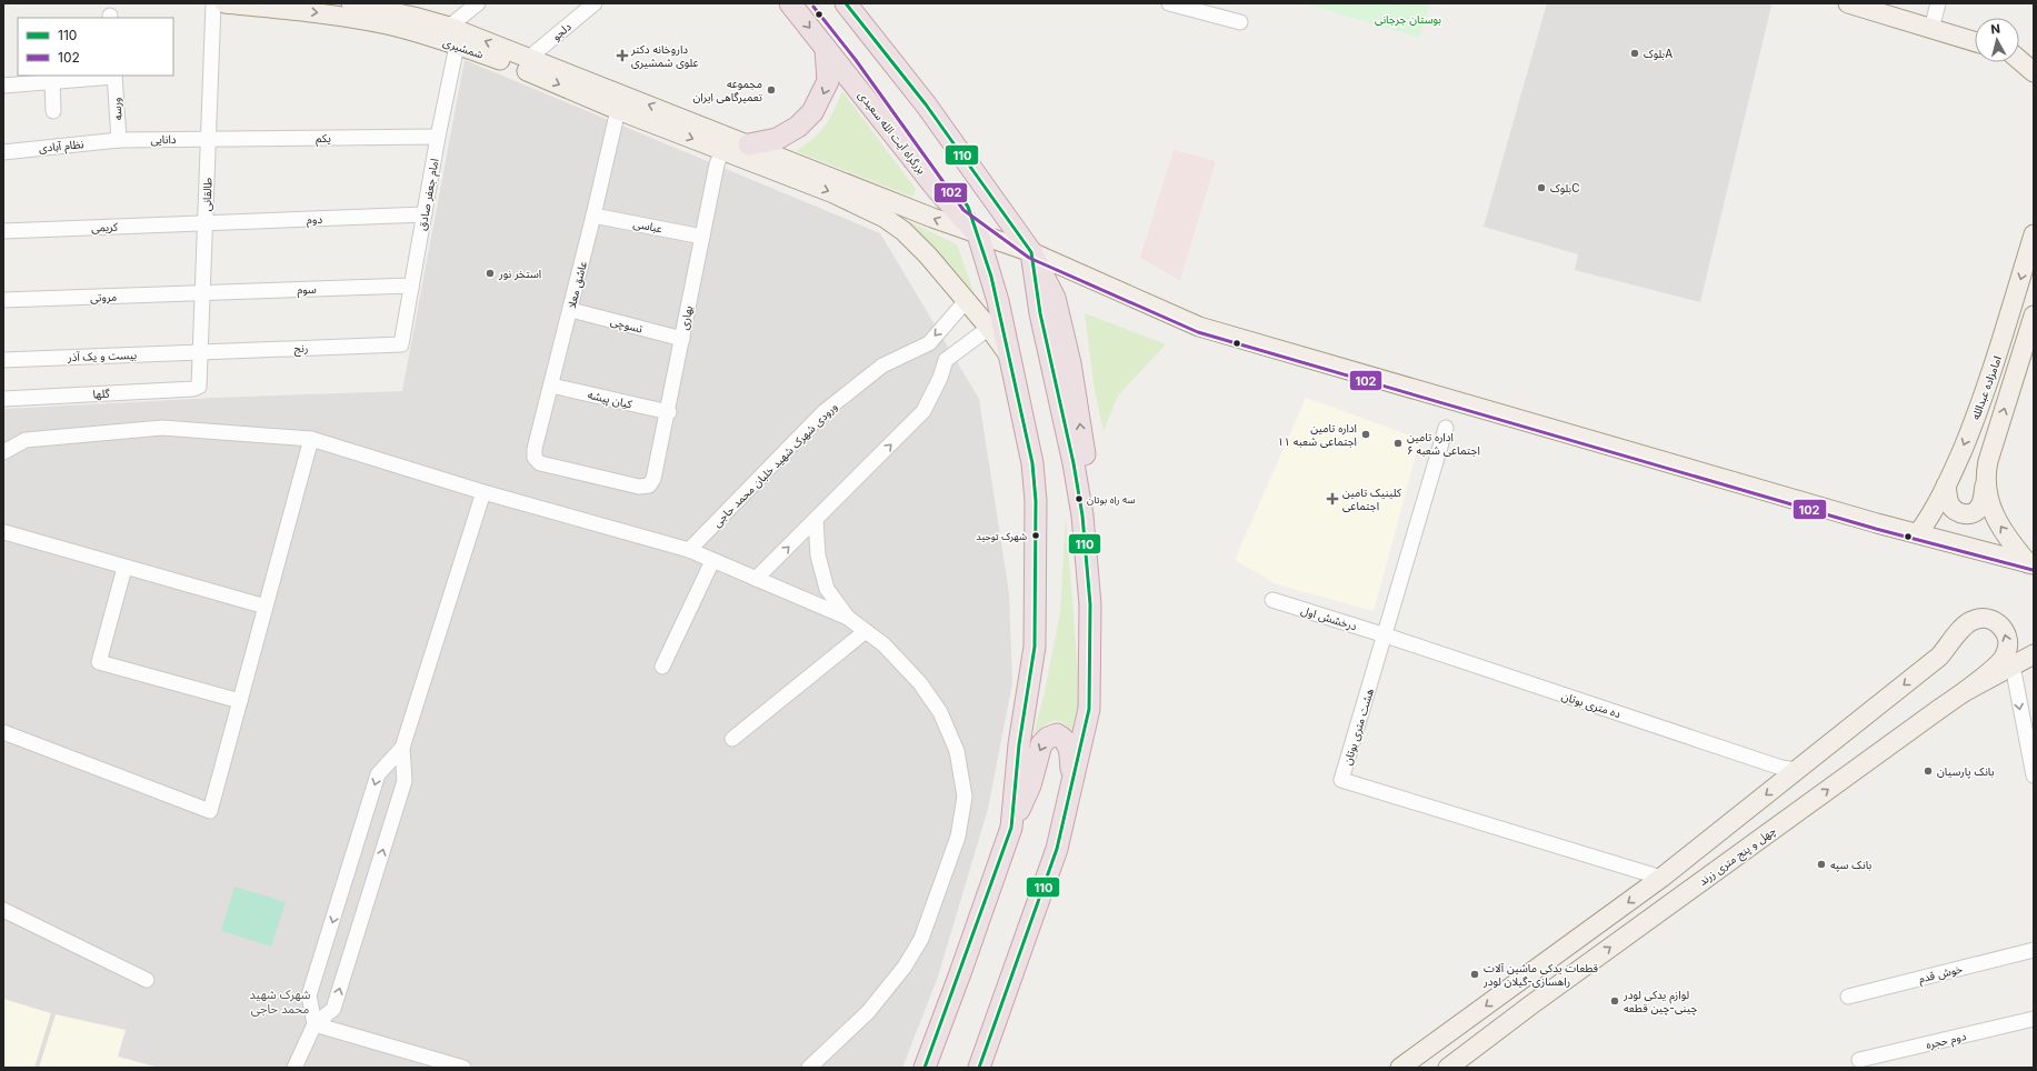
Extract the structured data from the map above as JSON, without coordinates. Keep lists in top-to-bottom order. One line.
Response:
{"streets":{"highway":["بزرگراه آیت الله سعیدی"],"main road":["شمشیری","امامزاده عبدالله","چهل و پنج متری زرند"],"street":["دلجو","ورسه","یکم","دانایی","نظام آبادی","طالقانی","امام جعفر صادق","دوم","عباسی","کریمی","عاشق معلا","سوم","مروتی","بهاری","تسوچی","رنج","بیست و یک آذر","گلها","کیان پیشه","ورودی شهرک شهید خلبان محمد حاجی","درخشش اول","ده متری بوتان","هشت متری بوتان","خوش قدم","دوم حجره"]},"crossings":[["دلجو","شمشیری"],["شمشیری","بزرگراه آیت الله سعیدی"],["شمشیری","امام جعفر صادق"],["شمشیری","عاشق معلا"],["شمشیری","بهاری"],["شمشیری","امامزاده عبدالله"],["شمشیری","ورودی شهرک شهید خلبان محمد حاجی"],["ورسه","دانایی"],["ورسه","نظام آبادی"],["یکم","دانایی"],["یکم","طالقانی"],["یکم","امام جعفر صادق"],["دانایی","نظام آبادی"],["دانایی","طالقانی"],["طالقانی","دوم"],["طالقانی","کریمی"],["طالقانی","سوم"],["طالقانی","مروتی"],["طالقانی","رنج"],["طالقانی","بیست و یک آذر"],["طالقانی","گلها"],["امام جعفر صادق","دوم"],["امام جعفر صادق","سوم"],["امام جعفر صادق","رنج"],["دوم","کریمی"],["عباسی","عاشق معلا"],["عباسی","بهاری"],["عاشق معلا","بهاری"],["عاشق معلا","تسوچی"],["عاشق معلا","کیان پیشه"],["سوم","مروتی"],["بهاری","تسوچی"],["بهاری","کیان پیشه"],["رنج","بیست و یک آذر"],["درخشش اول","ده متری بوتان"],["درخشش اول","هشت متری بوتان"],["ده متری بوتان","هشت متری بوتان"]],"districts":["شهرک شهید محمد حاجی"],"parks":["بوستان جرجانی"],"places":{"other":["بلوکA","مجموعه تعمیرگاهی ایران","بلوکC","استخر نور","اداره تامین اجتماعی شعبه ۱۱","اداره تامین اجتماعی شعبه ۶","سه راه بوتان","شهرک توحید","بانک پارسیان","بانک سپه","قطعات یدکی ماشین آلات راهسازی-گیلان لودر","لوازم یدکی لودر چینی-چین قطعه"],"health":["داروخانه دکتر علوی شمشیری","کلینیک تامین اجتماعی"]},"lines":["transit line 110","transit line 102"],"legend":["110","102"],"north":"top"}
